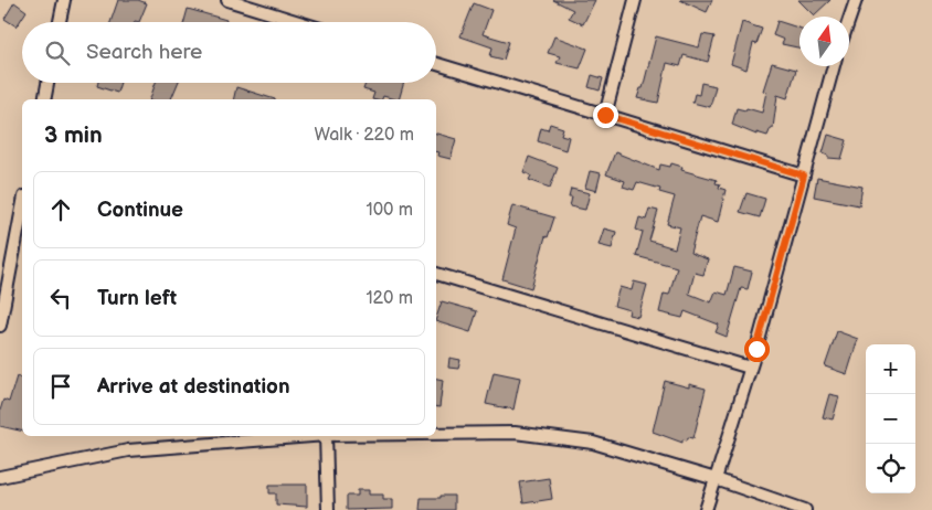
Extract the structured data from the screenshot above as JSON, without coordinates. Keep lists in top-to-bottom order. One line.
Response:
{"north":"top","page":{"search":"Search here","heading":["3 min","Walk · 220 m"],"list":[["Continue","100 m"],["Turn left","120 m"],"Arrive at destination"],"map_buttons":["+","−"]}}
